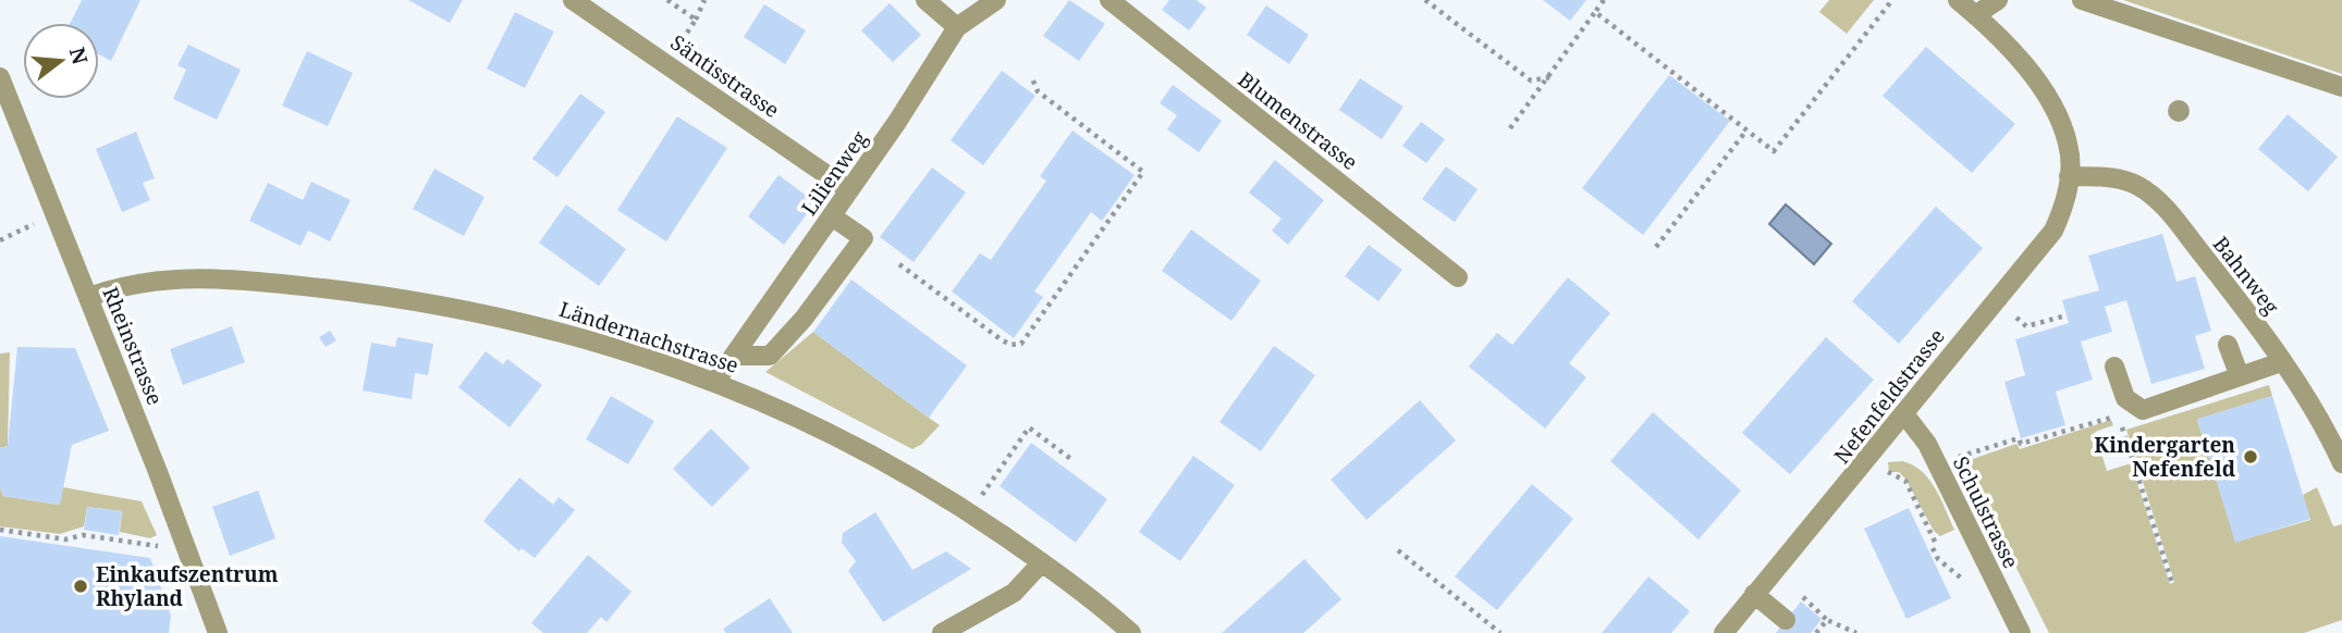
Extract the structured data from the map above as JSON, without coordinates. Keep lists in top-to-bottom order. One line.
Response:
{"streets":{"street":["Säntisstrasse","Blumenstrasse","Lilienweg","Bahnweg","Ländernachstrasse","Rheinstrasse","Nefenfeldstrasse","Schulstrasse"]},"crossings":[["Säntisstrasse","Lilienweg"],["Lilienweg","Ländernachstrasse"],["Bahnweg","Nefenfeldstrasse"],["Ländernachstrasse","Rheinstrasse"],["Nefenfeldstrasse","Schulstrasse"]],"places":["Kindergarten Nefenfeld","Einkaufszentrum Rhyland"],"north":"right"}
